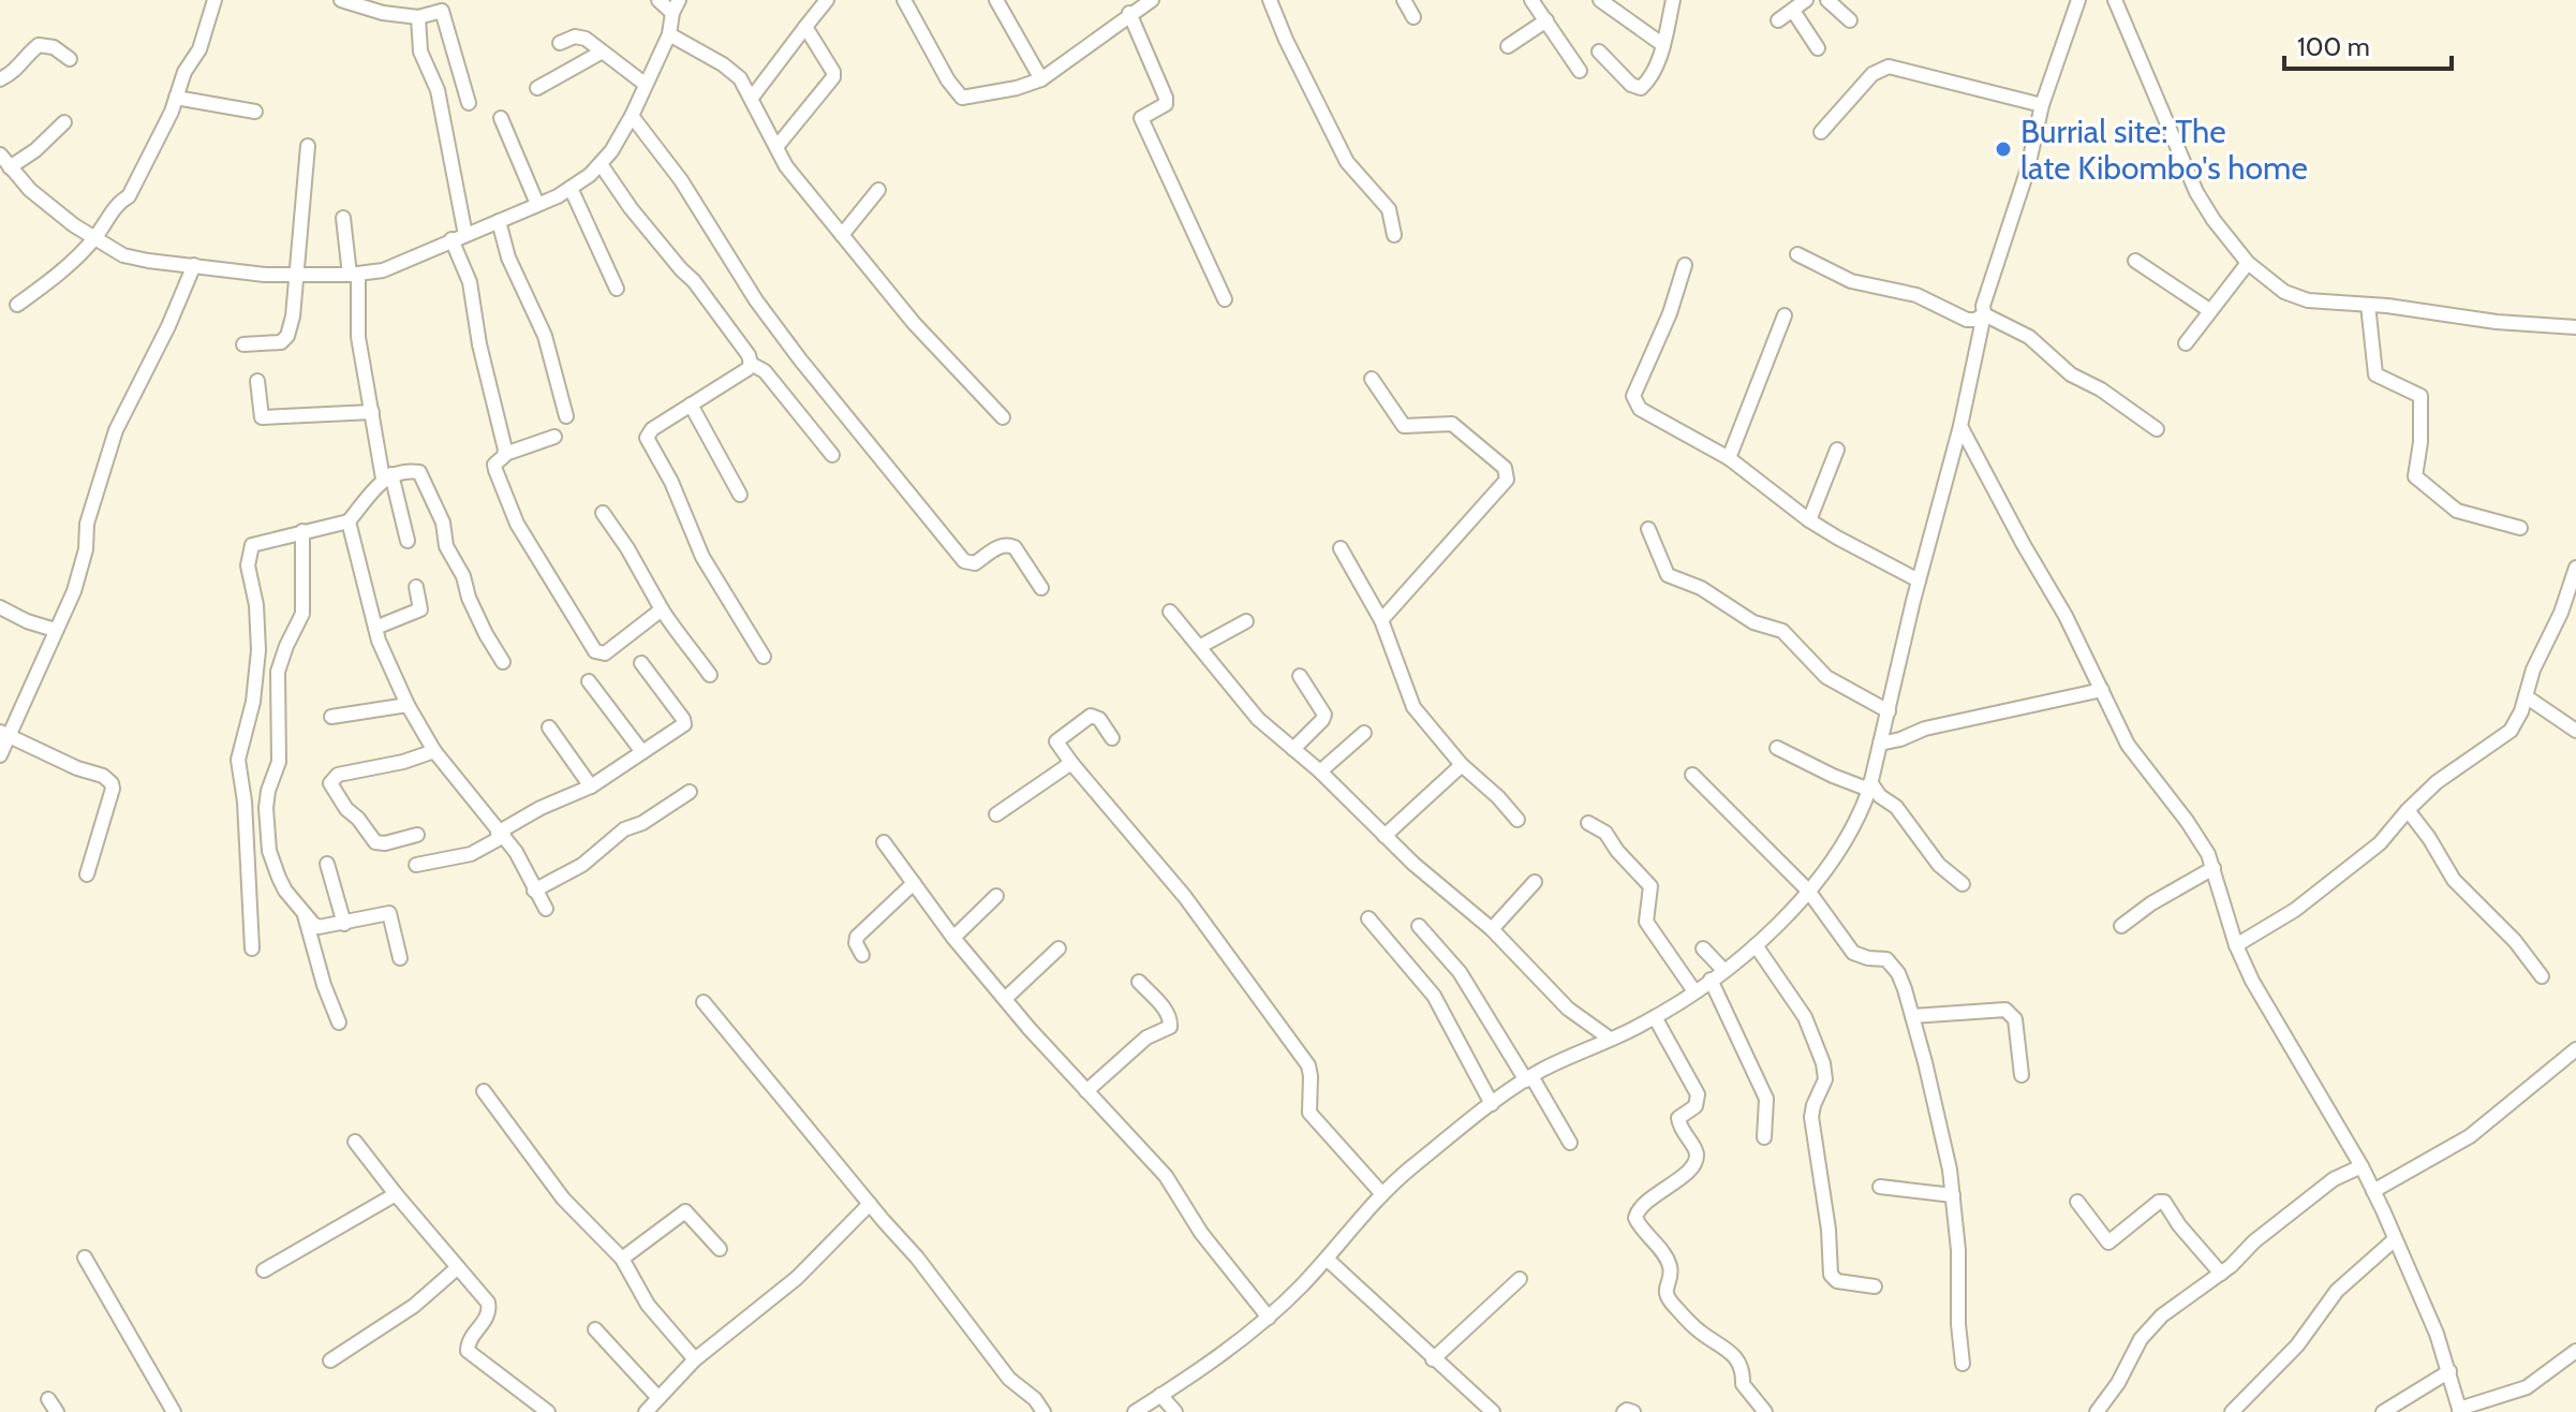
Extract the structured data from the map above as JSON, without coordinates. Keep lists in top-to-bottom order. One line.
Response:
{"places":["Burrial site: The late Kibombo's home"],"scale_bar":"100 m"}
